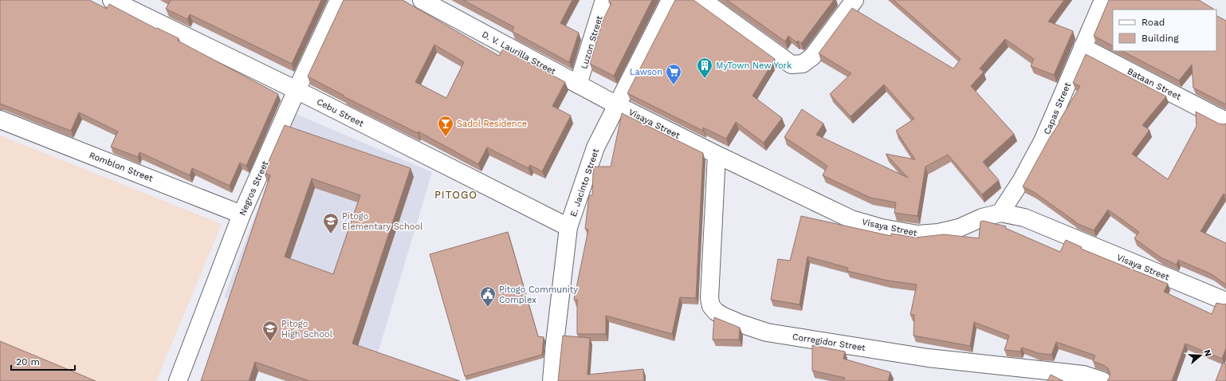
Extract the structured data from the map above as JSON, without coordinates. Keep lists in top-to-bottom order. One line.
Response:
{"streets":{"street":["Luzon Street","D. V. Laurilla Street","Bataan Street","Capas Street","Cebu Street","Visaya Street","Romblon Street","E. Jacinto Street","Negros Street","Corregidor Street"]},"crossings":[["Luzon Street","D. V. Laurilla Street"],["D. V. Laurilla Street","Visaya Street"],["D. V. Laurilla Street","E. Jacinto Street"],["Bataan Street","Capas Street"],["Capas Street","Visaya Street"],["Cebu Street","E. Jacinto Street"],["Cebu Street","Negros Street"],["Visaya Street","E. Jacinto Street"],["Visaya Street","Corregidor Street"],["Romblon Street","Negros Street"]],"districts":["PITOGO"],"places":{"building":["MyTown New York"],"supermarket":["Lawson"],"bar":["Sadol Residence"],"school or university":["Pitogo Elementary School","Pitogo High School"],"public building":["Pitogo Community Complex"]},"legend":["Road","Building"],"scale_bar":"20 m","north":"right"}
